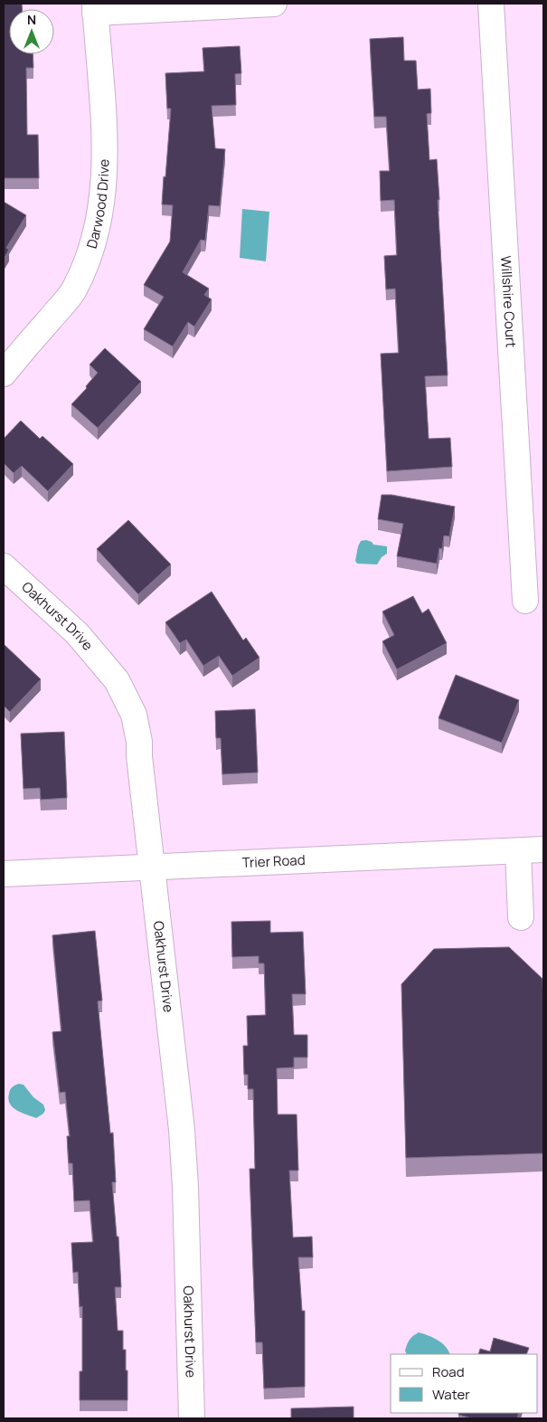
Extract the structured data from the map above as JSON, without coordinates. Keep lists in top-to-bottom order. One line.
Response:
{"streets":{"street":["Darwood Drive","Willshire Court","Oakhurst Drive","Trier Road"]},"crossings":[["Oakhurst Drive","Trier Road"]],"legend":["Road","Water"],"north":"top"}
